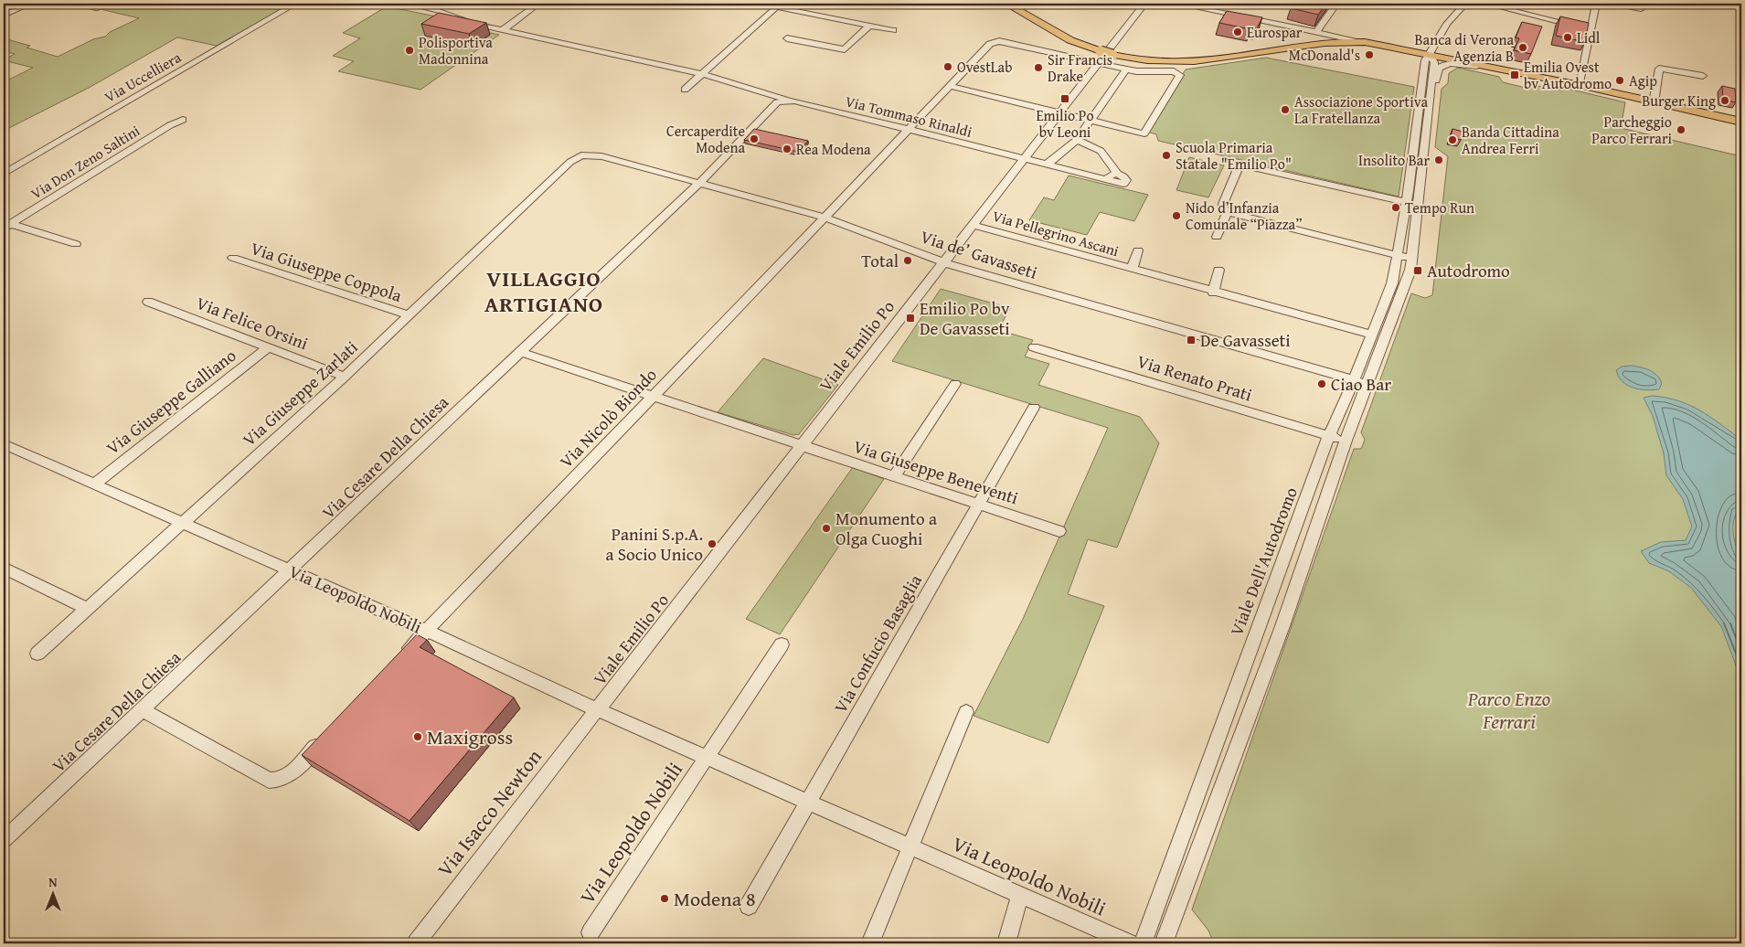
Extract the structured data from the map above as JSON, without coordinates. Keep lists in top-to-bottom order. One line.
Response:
{"streets":{"street":["Via Uccelliera","Via Tommaso Rinaldi","Via Don Zeno Saltini","Via Pellegrino Ascani","Via de’ Gavasseti","Via Giuseppe Coppola","Via Felice Orsini","Viale Emilio Po","Via Renato Prati","Via Giuseppe Zarlati","Via Giuseppe Galliano","Via Nicolò Biondo","Via Cesare Della Chiesa","Via Giuseppe Beneventi","Viale Dell'Autodromo","Via Leopoldo Nobili","Via Confucio Basaglia","Via Isacco Newton"]},"crossings":[["Via Tommaso Rinaldi","Viale Emilio Po"],["Via Tommaso Rinaldi","Via Nicolò Biondo"],["Via Tommaso Rinaldi","Via Cesare Della Chiesa"],["Via Pellegrino Ascani","Viale Emilio Po"],["Via Pellegrino Ascani","Viale Dell'Autodromo"],["Via de’ Gavasseti","Viale Emilio Po"],["Via de’ Gavasseti","Via Giuseppe Zarlati"],["Via de’ Gavasseti","Via Nicolò Biondo"],["Via de’ Gavasseti","Via Cesare Della Chiesa"],["Via de’ Gavasseti","Viale Dell'Autodromo"],["Via Giuseppe Coppola","Via Giuseppe Zarlati"],["Via Felice Orsini","Via Giuseppe Zarlati"],["Via Felice Orsini","Via Giuseppe Galliano"],["Viale Emilio Po","Via Nicolò Biondo"],["Viale Emilio Po","Via Giuseppe Beneventi"],["Viale Emilio Po","Via Leopoldo Nobili"],["Viale Emilio Po","Via Isacco Newton"],["Via Renato Prati","Viale Dell'Autodromo"],["Via Giuseppe Zarlati","Via Leopoldo Nobili"],["Via Giuseppe Galliano","Via Leopoldo Nobili"],["Via Nicolò Biondo","Via Giuseppe Beneventi"],["Via Nicolò Biondo","Via Leopoldo Nobili"],["Via Cesare Della Chiesa","Via Giuseppe Beneventi"],["Via Cesare Della Chiesa","Via Leopoldo Nobili"],["Via Giuseppe Beneventi","Via Confucio Basaglia"],["Via Leopoldo Nobili","Via Confucio Basaglia"],["Via Leopoldo Nobili","Via Isacco Newton"]],"districts":["VILLAGGIO ARTIGIANO"],"parks":["Parco Enzo Ferrari"],"places":{"other":["Eurospar","Lidl","Banca di Verona Agenzia B","Polisportiva Madonnina","McDonald's","OvestLab","Sir Francis Drake","Agip","Burger King","Associazione Sportiva La Fratellanza","Parcheggio Parco Ferrari","Cercaperdite Modena","Banda Cittadina Andrea Ferri","Rea Modena","Scuola Primaria Statale \"Emilio Po\"","Insolito Bar","Tempo Run","Nido d’Infanzia Comunale “Piazza”","Total","Ciao Bar","Monumento a Olga Cuoghi","Panini S.p.A. a Socio Unico","Maxigross","Modena 8"],"transit":["Emilia Ovest bv Autodromo","Emilio Po bv Leoni","Autodromo","Emilio Po bv De Gavasseti","De Gavasseti"]},"north":"top"}
